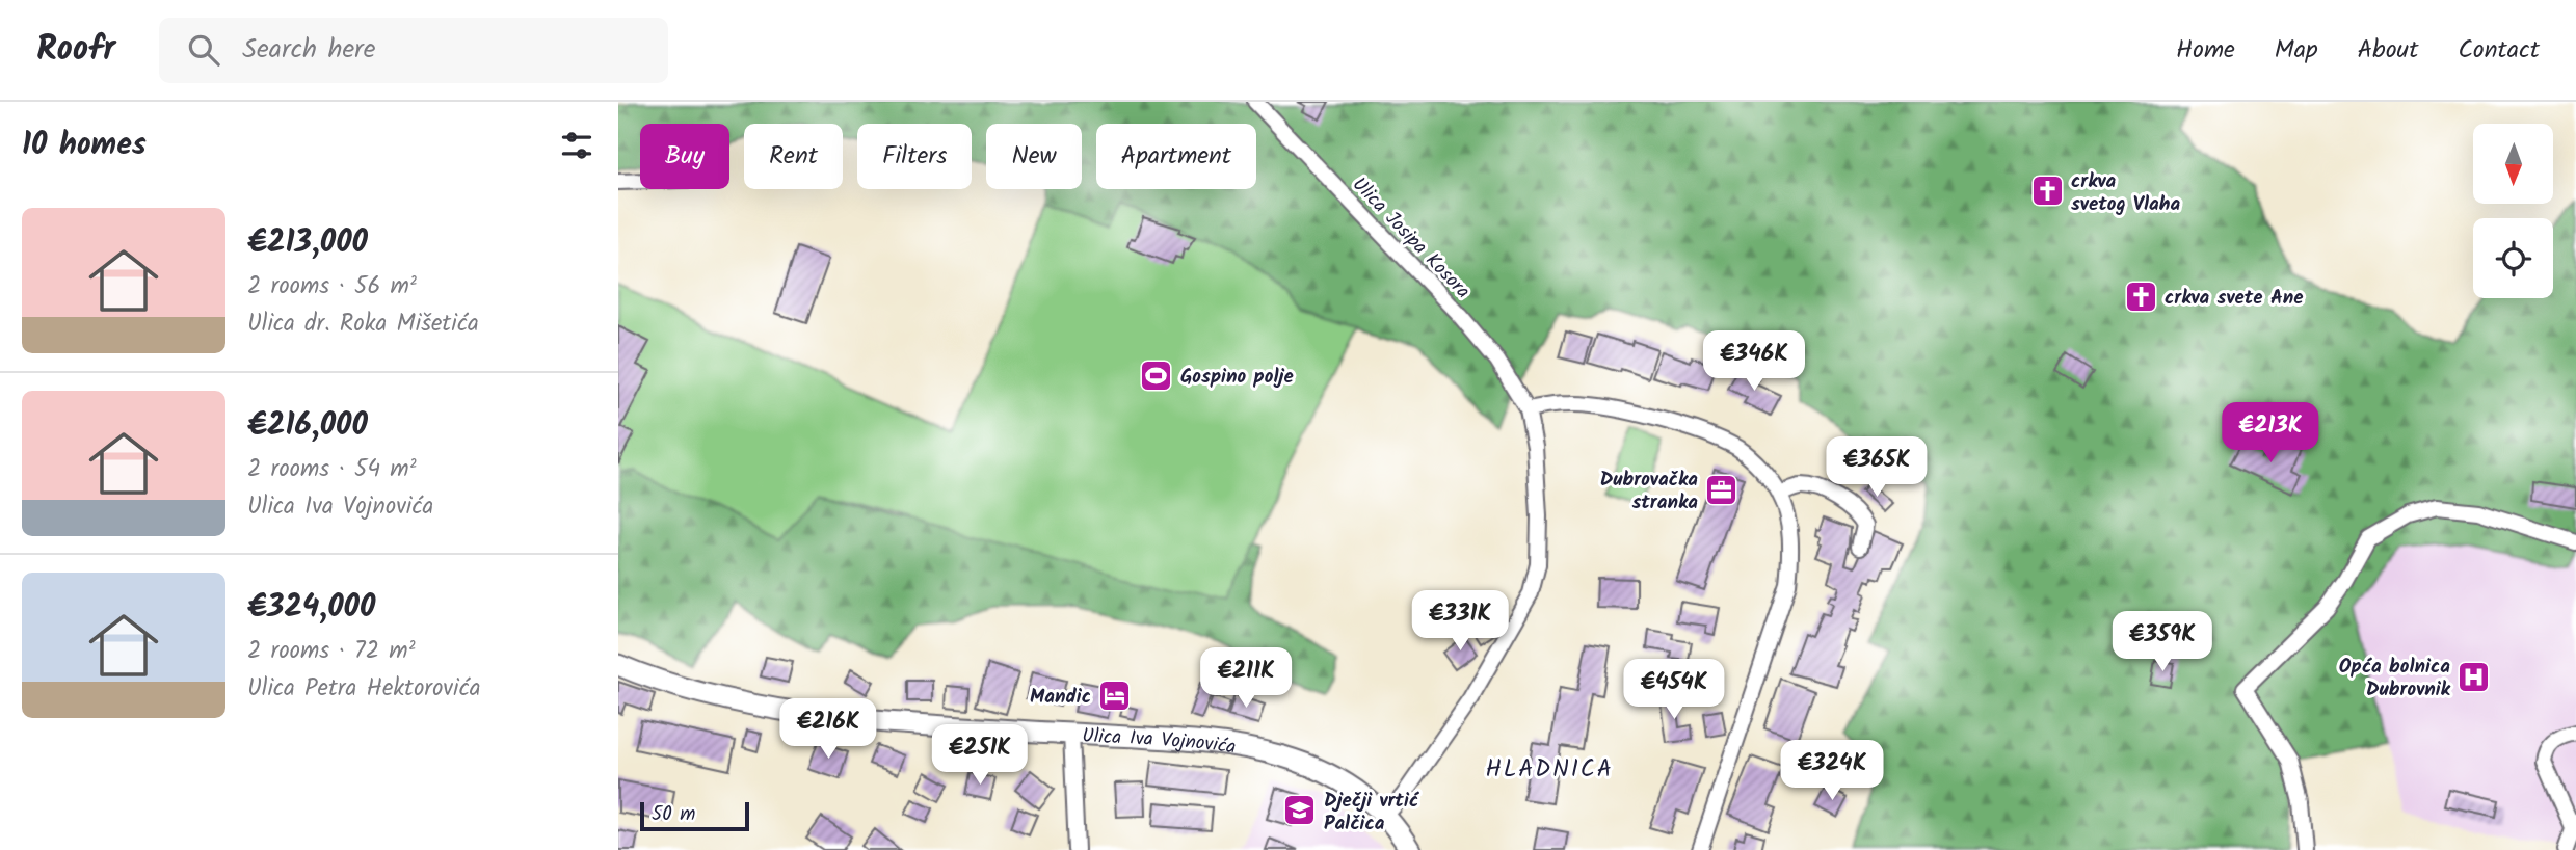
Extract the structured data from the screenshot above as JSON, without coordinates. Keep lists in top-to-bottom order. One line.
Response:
{"streets":{"main road":["Ulica Iva Vojnovića"],"street":["Ulica Josipa Kosora"]},"crossings":[["Ulica Josipa Kosora","Ulica Iva Vojnovića"]],"districts":["HLADNICA"],"places":{"church":["crkva svetog Vlaha","crkva svete Ane"],"sports":["Gospino polje"],"office":["Dubrovačka stranka"],"hospital":["Opća bolnica Dubrovnik"],"hotel":["Mandic"],"school or university":["Dječji vrtić Palčica"]},"scale_bar":"50 m","north":"bottom","page":{"header":"Roofr","search":"Search here","nav":["Home","Map","About","Contact"],"heading":"10 homes","chip":["Buy","Rent","Filters","New","Apartment"],"list":[{"name":"€213,000","note":"2 rooms · 56 m² · Ulica dr. Roka Mišetića"},{"name":"€216,000","note":"2 rooms · 54 m² · Ulica Iva Vojnovića"},{"name":"€324,000","note":"2 rooms · 72 m² · Ulica Petra Hektorovića"}],"price":["€346K","€213K","€365K","€331K","€359K","€211K","€454K","€216K","€251K","€324K"],"scale":"50 m"}}
